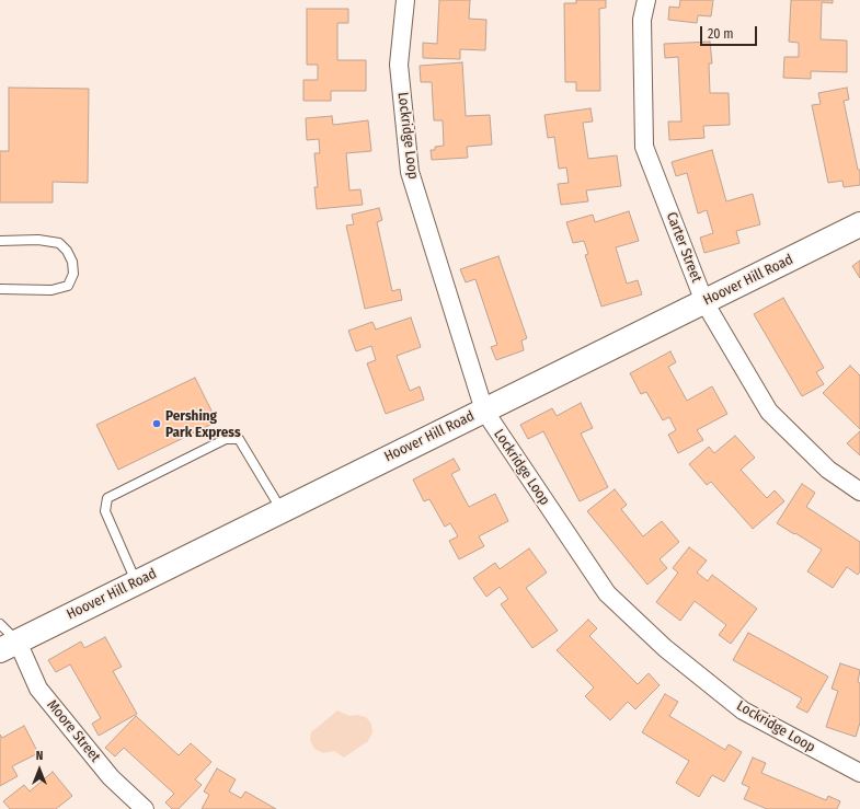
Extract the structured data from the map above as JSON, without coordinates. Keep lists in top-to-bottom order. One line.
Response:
{"streets":{"street":["Lockridge Loop","Carter Street","Hoover Hill Road","Moore Street"]},"crossings":[["Lockridge Loop","Hoover Hill Road"],["Carter Street","Hoover Hill Road"],["Hoover Hill Road","Moore Street"]],"places":["Pershing Park Express"],"scale_bar":"20 m","north":"top"}
